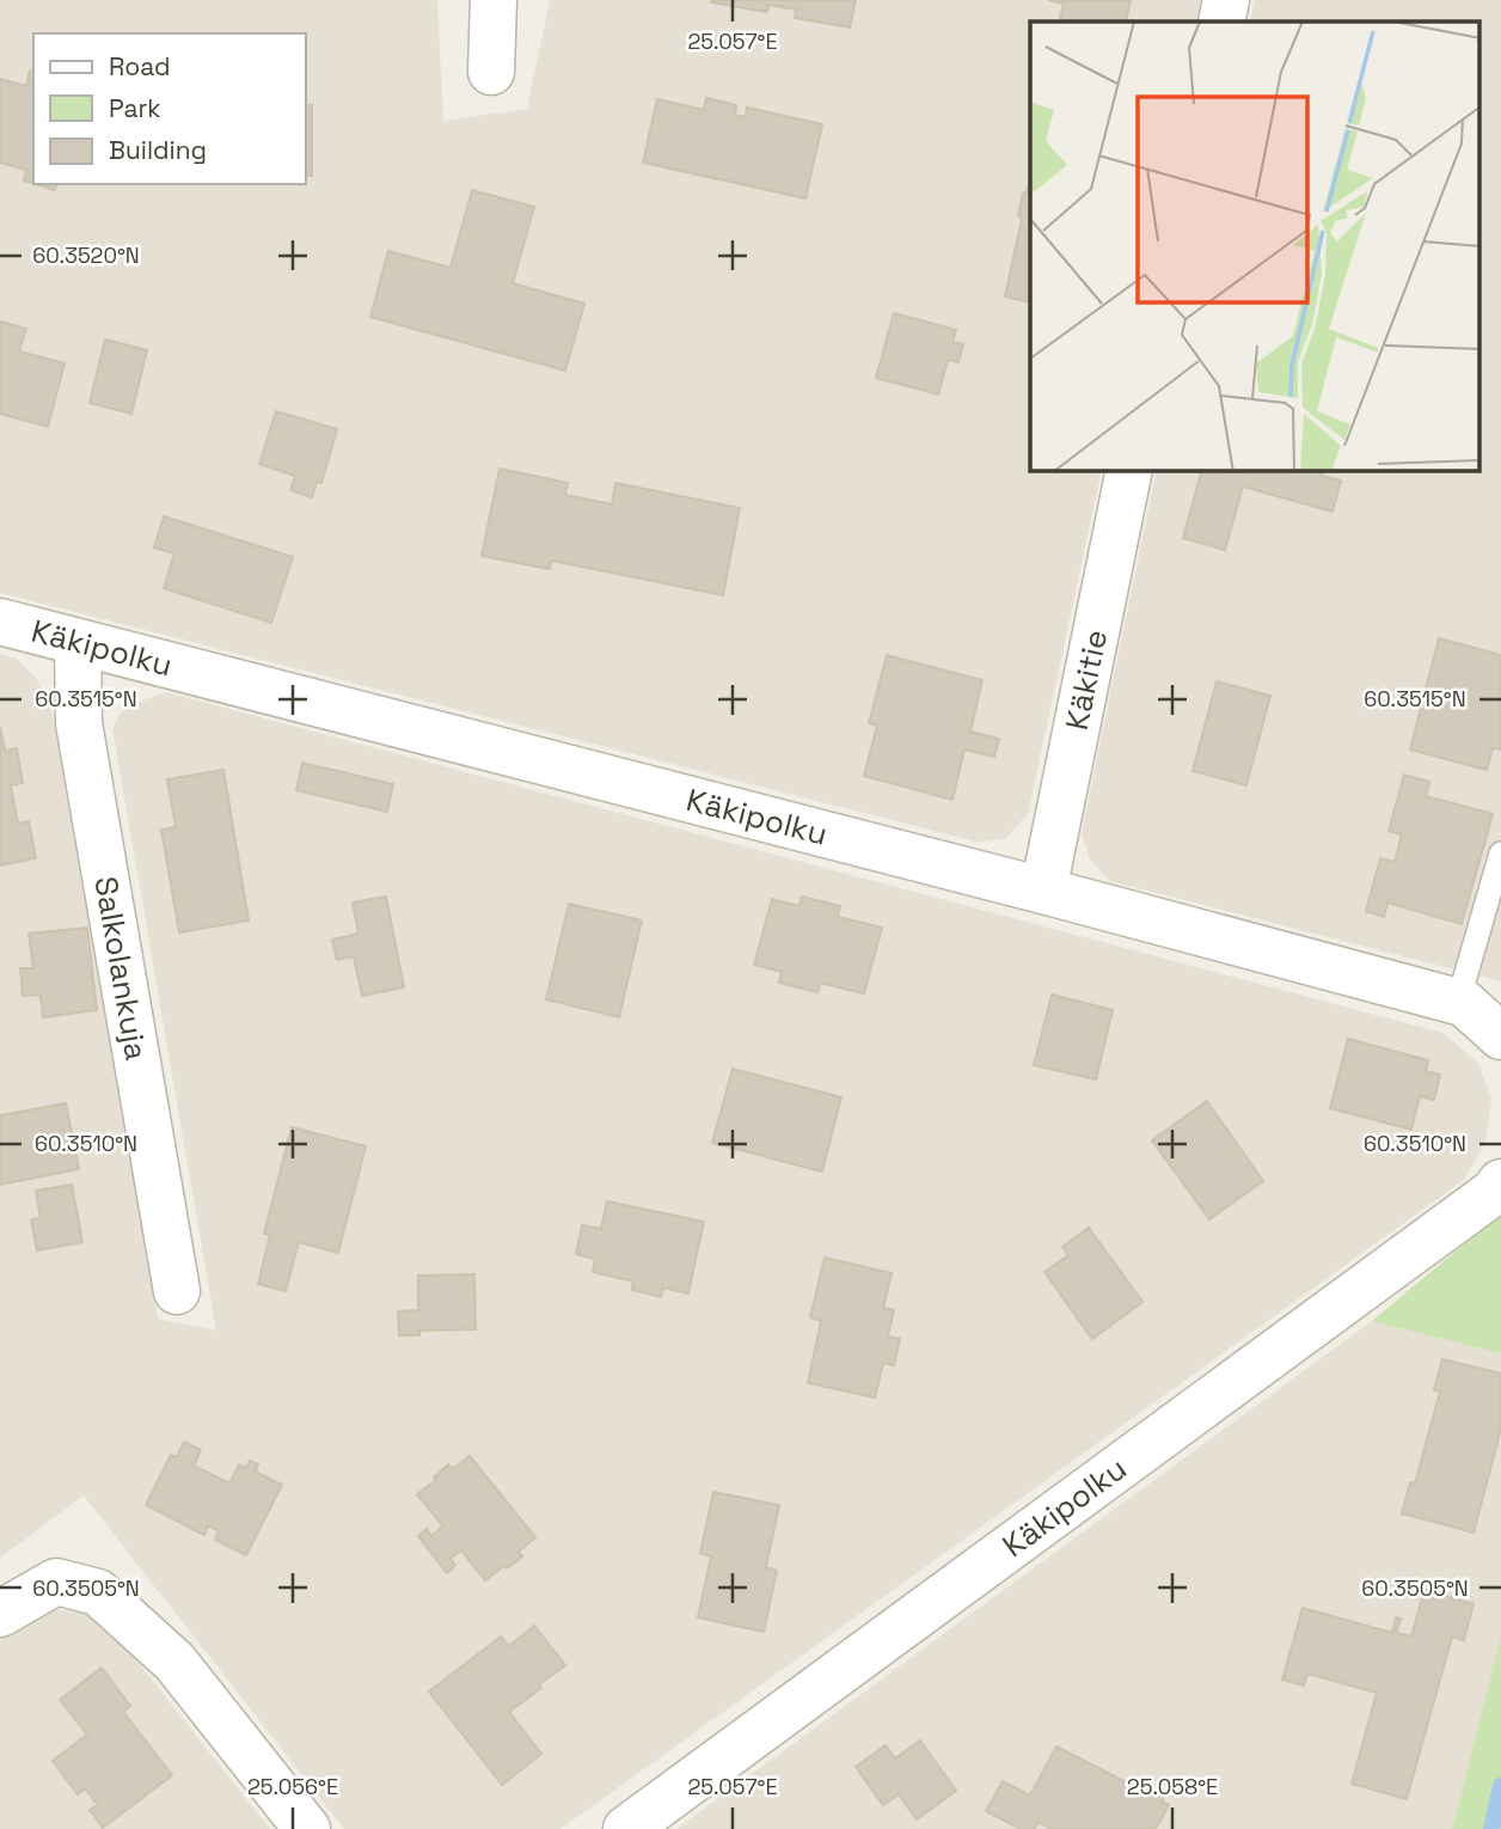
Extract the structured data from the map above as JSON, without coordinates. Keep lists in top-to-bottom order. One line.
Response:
{"streets":{"street":["Käkipolku","Käkitie","Salkolankuja"]},"crossings":[["Käkipolku","Käkitie"],["Käkipolku","Salkolankuja"]],"legend":["Road","Park","Building"],"coordinates":["25.057°E","60.3520°N","60.3515°N","60.3510°N","60.3505°N","25.056°E","25.058°E"]}
